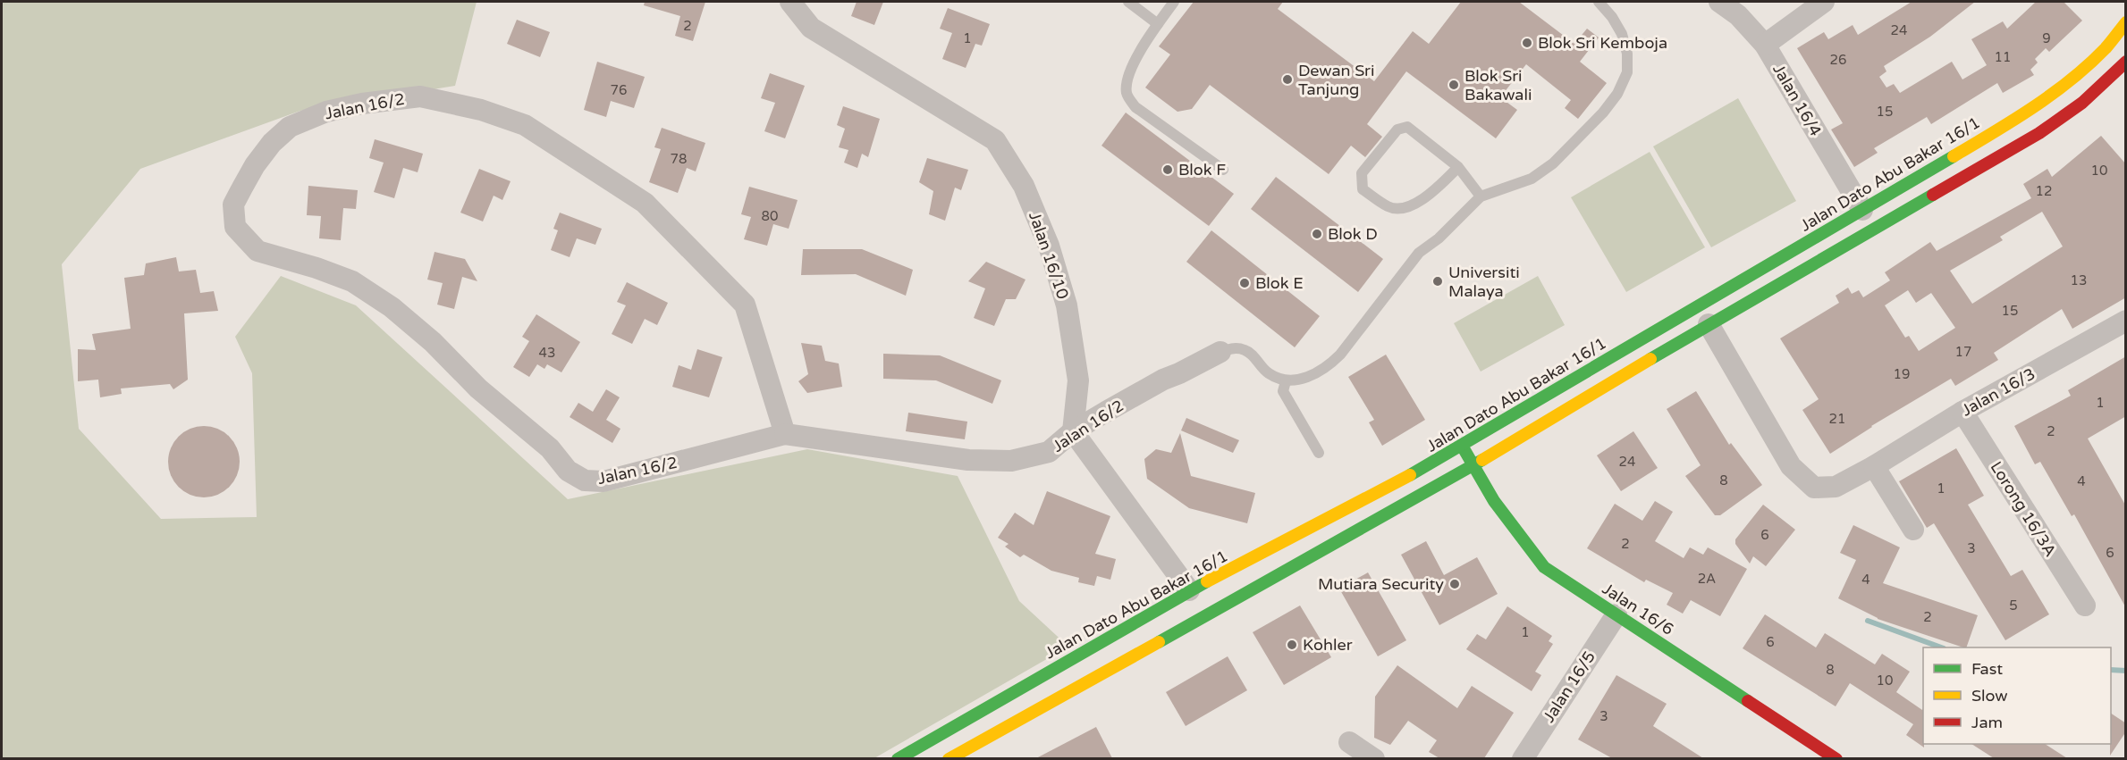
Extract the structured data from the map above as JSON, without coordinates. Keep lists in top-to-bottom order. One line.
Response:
{"streets":{"main road":["Jalan Dato Abu Bakar 16/1","Jalan 16/6"],"street":["Jalan 16/4","Jalan 16/2","Jalan 16/10","Jalan 16/3","Lorong 16/3A","Jalan 16/5"]},"crossings":[["Jalan 16/4","Jalan Dato Abu Bakar 16/1"],["Jalan 16/2","Jalan 16/10"],["Jalan Dato Abu Bakar 16/1","Jalan 16/6"],["Jalan 16/3","Lorong 16/3A"],["Jalan 16/6","Jalan 16/5"]],"places":["Blok Sri Kemboja","Dewan Sri Tanjung","Blok Sri Bakawali","Blok F","Blok D","Universiti Malaya","Blok E","Mutiara Security","Kohler"],"house_numbers":["2","24","1","9","11","26","76","15","78","10","12","80","13","15","17","43","19","1","21","2","24","8","4","1","6","2","3","6","2A","4","5","2","1","6","8","10","3"],"legend":["Fast","Slow","Jam"]}
